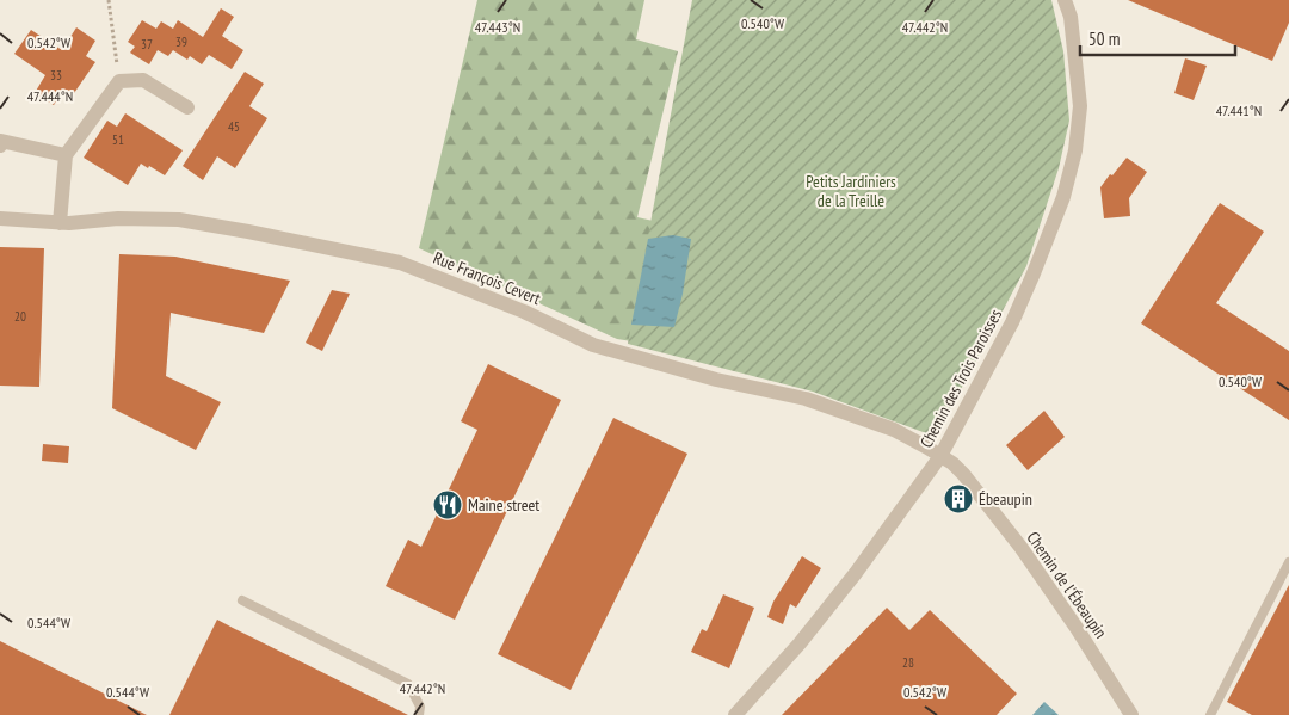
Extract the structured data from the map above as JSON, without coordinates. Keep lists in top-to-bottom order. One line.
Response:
{"streets":{"street":["Rue François Cevert","Chemin des Trois Paroisses","Chemin de l'Ébeaupin"]},"crossings":[["Rue François Cevert","Chemin des Trois Paroisses"],["Rue François Cevert","Chemin de l'Ébeaupin"],["Chemin des Trois Paroisses","Chemin de l'Ébeaupin"]],"parks":["Petits Jardiniers de la Treille"],"places":{"building":["Ébeaupin"],"restaurant":["Maine street"]},"house_numbers":["39","37","33","45","51","20","28"],"scale_bar":"50 m","coordinates":["0.540°W","47.443°N","47.442°N","0.542°W","47.444°N","47.441°N","0.544°W"]}
